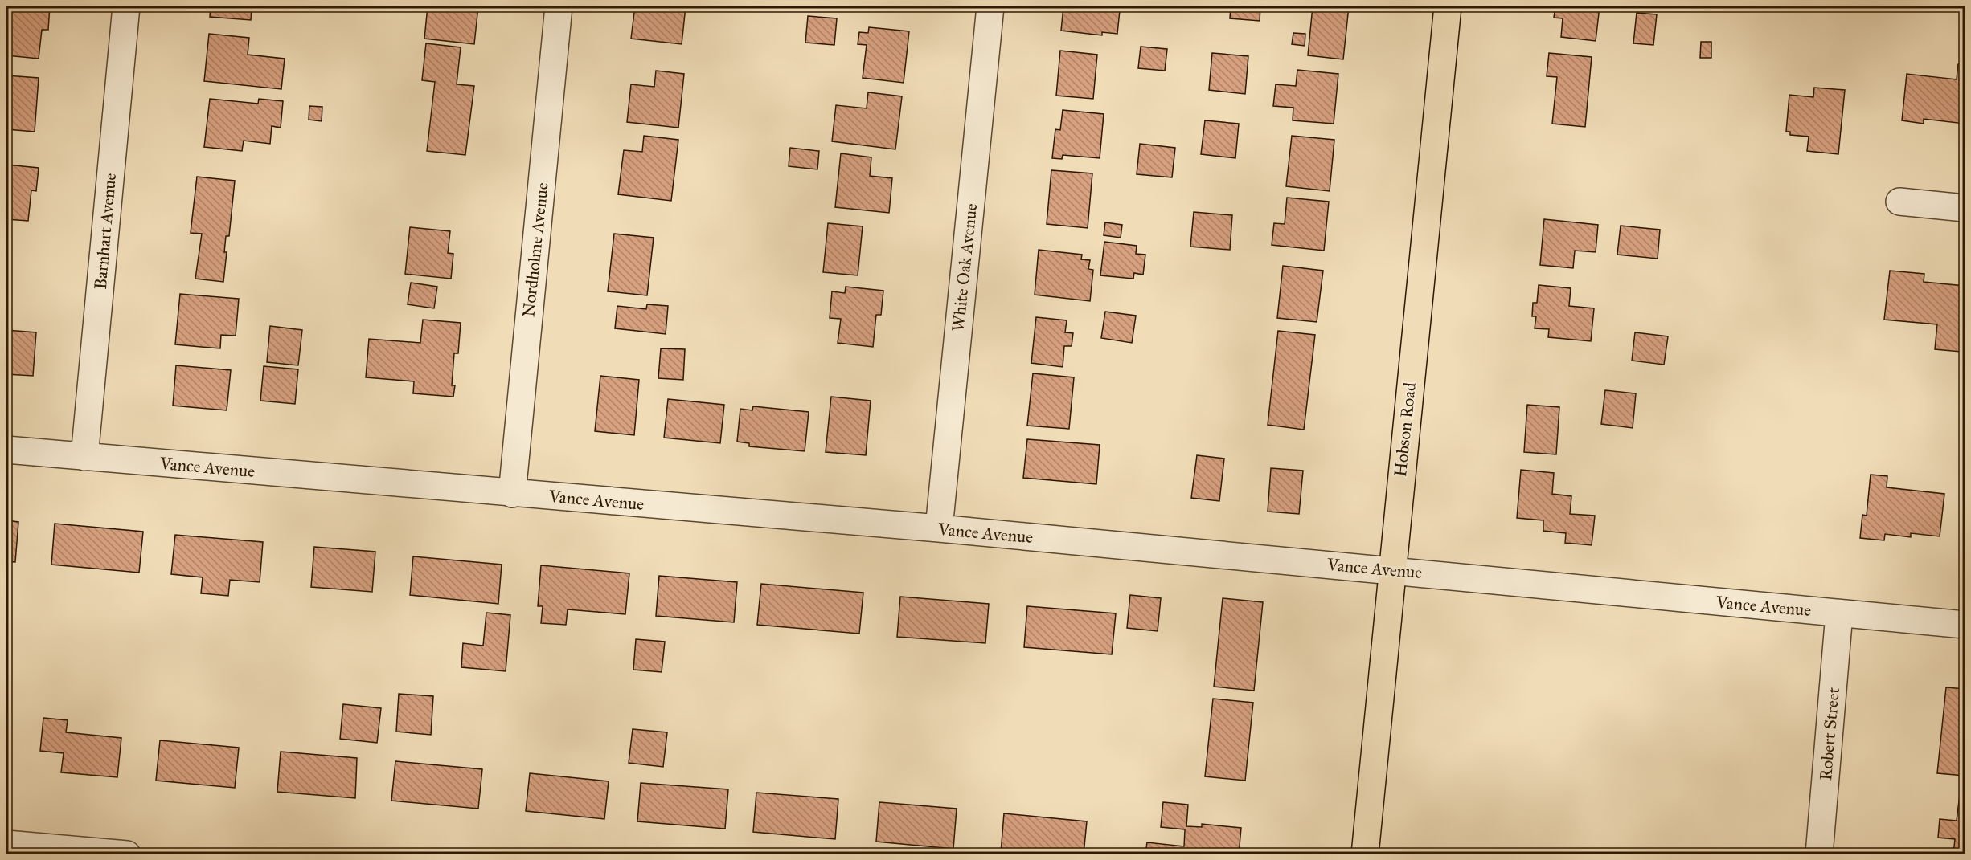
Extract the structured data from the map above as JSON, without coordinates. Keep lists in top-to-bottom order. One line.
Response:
{"streets":{"main road":["Hobson Road"],"street":["Barnhart Avenue","Nordholme Avenue","White Oak Avenue","Vance Avenue","Robert Street"]},"crossings":[["Barnhart Avenue","Vance Avenue"],["Nordholme Avenue","Vance Avenue"],["White Oak Avenue","Vance Avenue"],["Hobson Road","Vance Avenue"],["Vance Avenue","Robert Street"]]}
